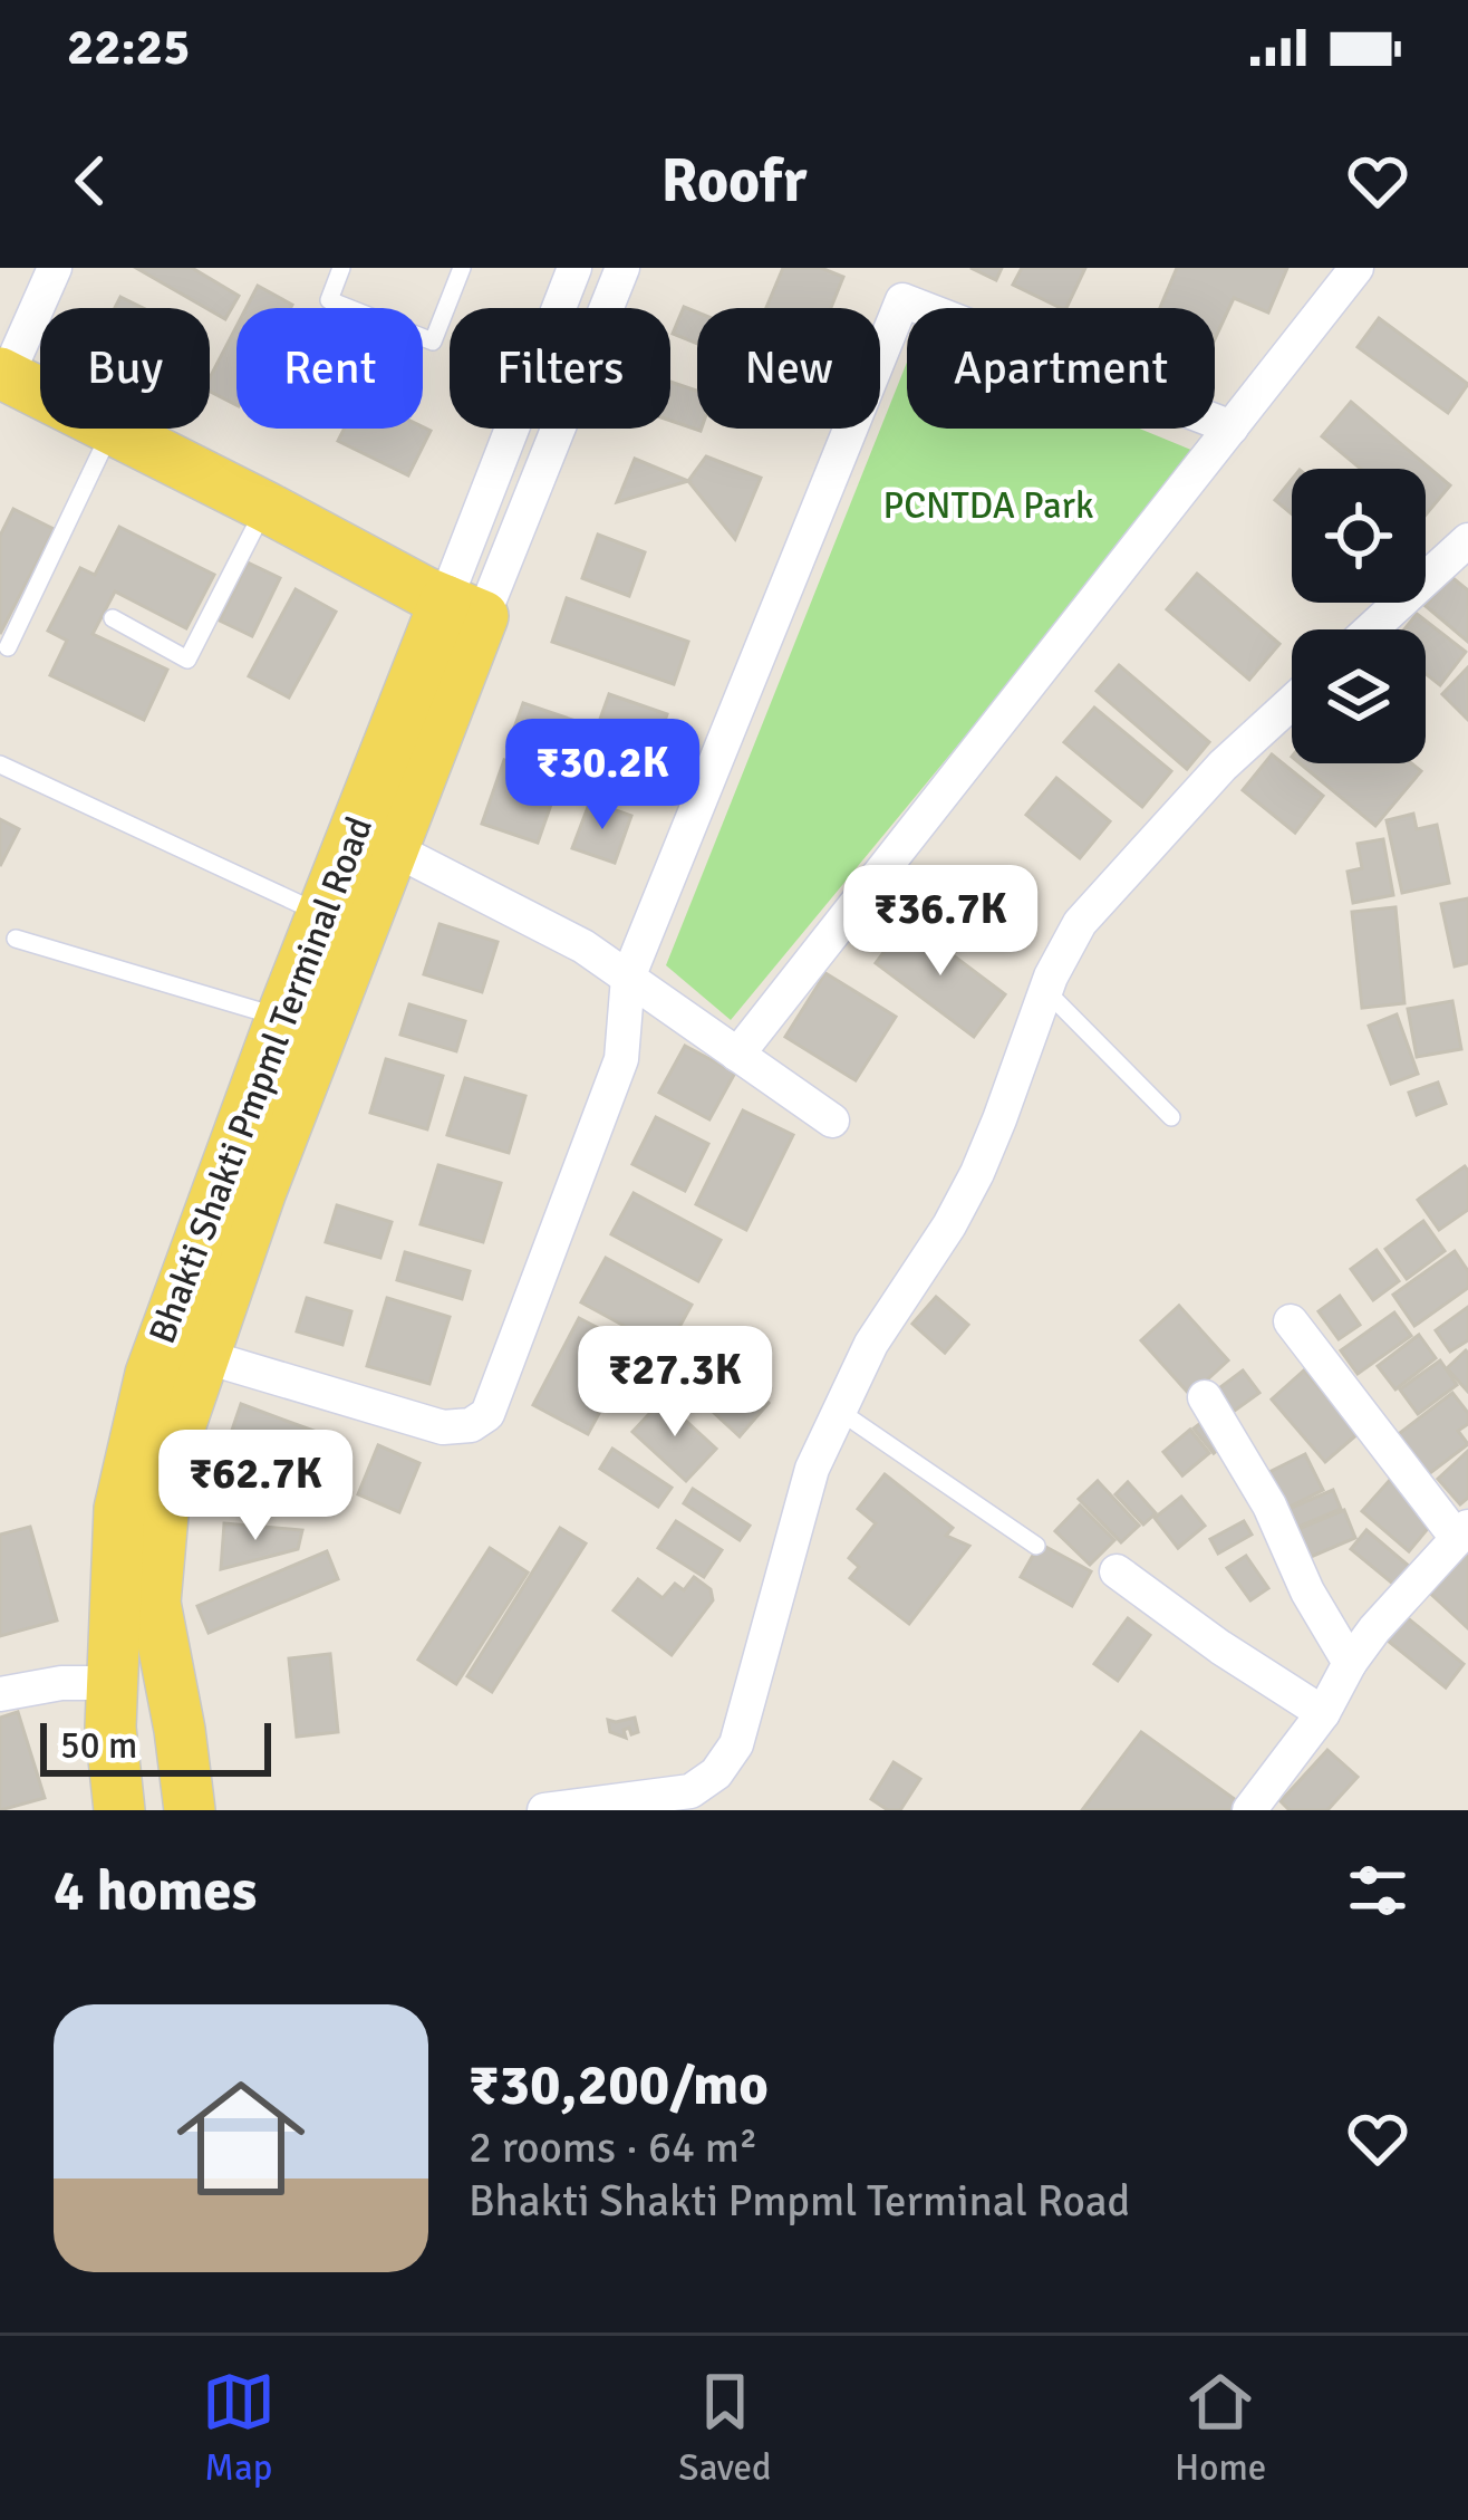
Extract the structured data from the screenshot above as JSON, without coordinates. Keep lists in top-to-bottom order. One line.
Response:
{"streets":{"main road":["Bhakti Shakti Pmpml Terminal Road"]},"parks":["PCNTDA Park"],"scale_bar":"50 m","page":{"status":"22:25","header":"Roofr","chip":["Buy","Rent","Filters","New","Apartment"],"price":["₹30.2K","₹36.7K","₹27.3K","₹62.7K"],"scale":"50 m","heading":"4 homes","list":[{"name":"₹30,200/mo","note":"2 rooms · 64 m² · Bhakti Shakti Pmpml Terminal Road"}],"tabs":["Map","Saved","Home"]}}
